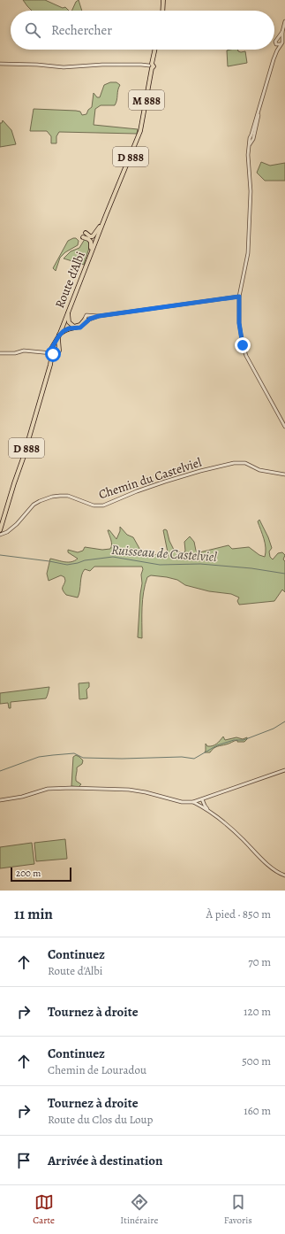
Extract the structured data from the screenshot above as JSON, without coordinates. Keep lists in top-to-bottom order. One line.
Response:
{"streets":{"main road":["M 888","D 888","Route d'Albi"],"street":["Chemin du Castelviel"]},"crossings":[["D 888","Route d'Albi"]],"water":["Ruisseau de Castelviel"],"scale_bar":"200 m","page":{"search":"Rechercher","scale":"200 m","heading":["11 min","À pied · 850 m"],"list":[["Continuez","Route d'Albi","70 m"],["Tournez à droite","120 m"],["Continuez","Chemin de Louradou","500 m"],["Tournez à droite","Route du Clos du Loup","160 m"],"Arrivée à destination"],"nav":["Carte","Itinéraire","Favoris"]}}
